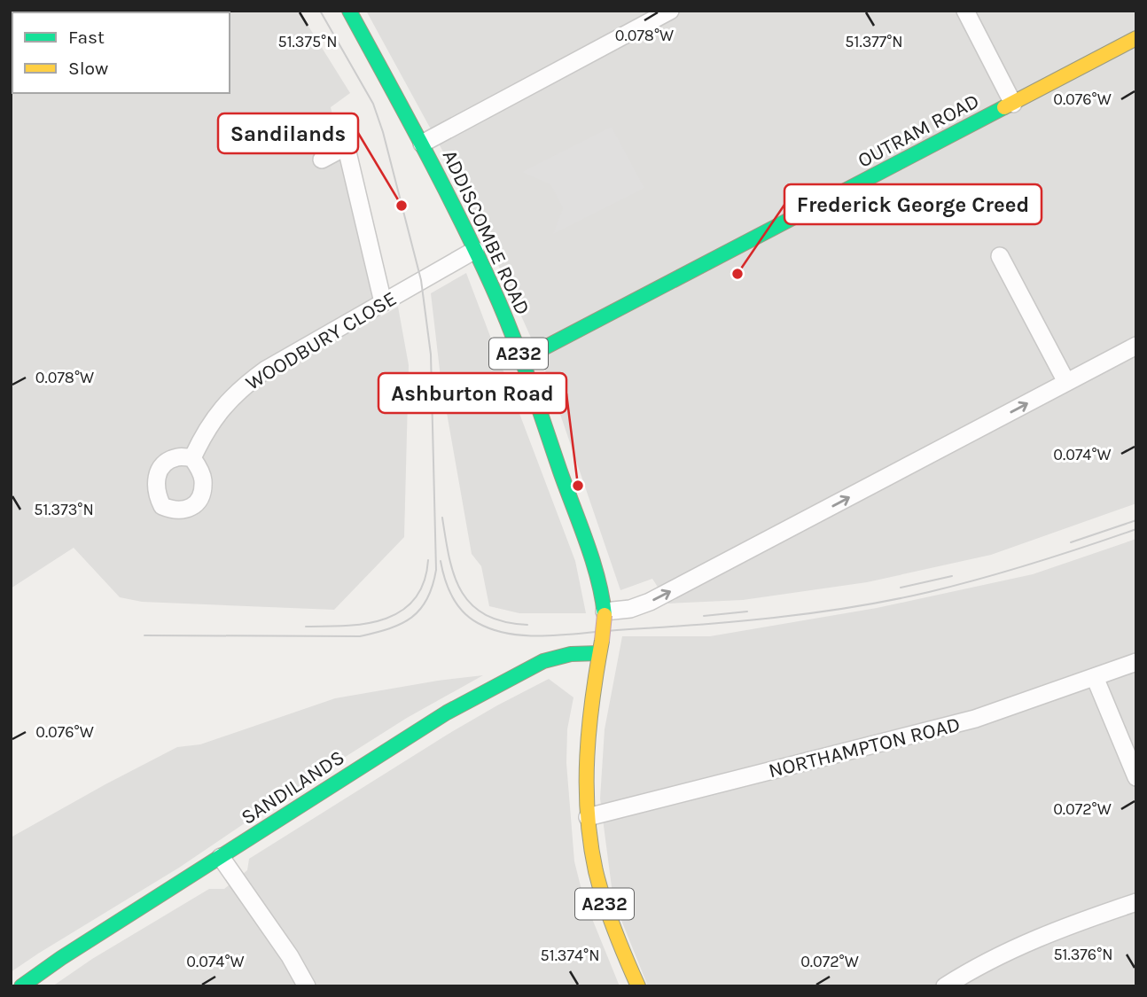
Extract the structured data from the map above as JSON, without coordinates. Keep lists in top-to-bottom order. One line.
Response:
{"streets":{"main road":["OUTRAM ROAD","ADDISCOMBE ROAD","A232","SANDILANDS"],"street":["WOODBURY CLOSE","NORTHAMPTON ROAD"]},"crossings":[["OUTRAM ROAD","ADDISCOMBE ROAD"],["ADDISCOMBE ROAD","WOODBURY CLOSE"],["ADDISCOMBE ROAD","NORTHAMPTON ROAD"],["ADDISCOMBE ROAD","SANDILANDS"]],"places":["Sandilands","Frederick George Creed","Ashburton Road"],"legend":["Fast","Slow"],"coordinates":["0.078°W","51.375°N","51.377°N","0.076°W","0.074°W","51.373°N","0.072°W","51.376°N","51.374°N"]}
